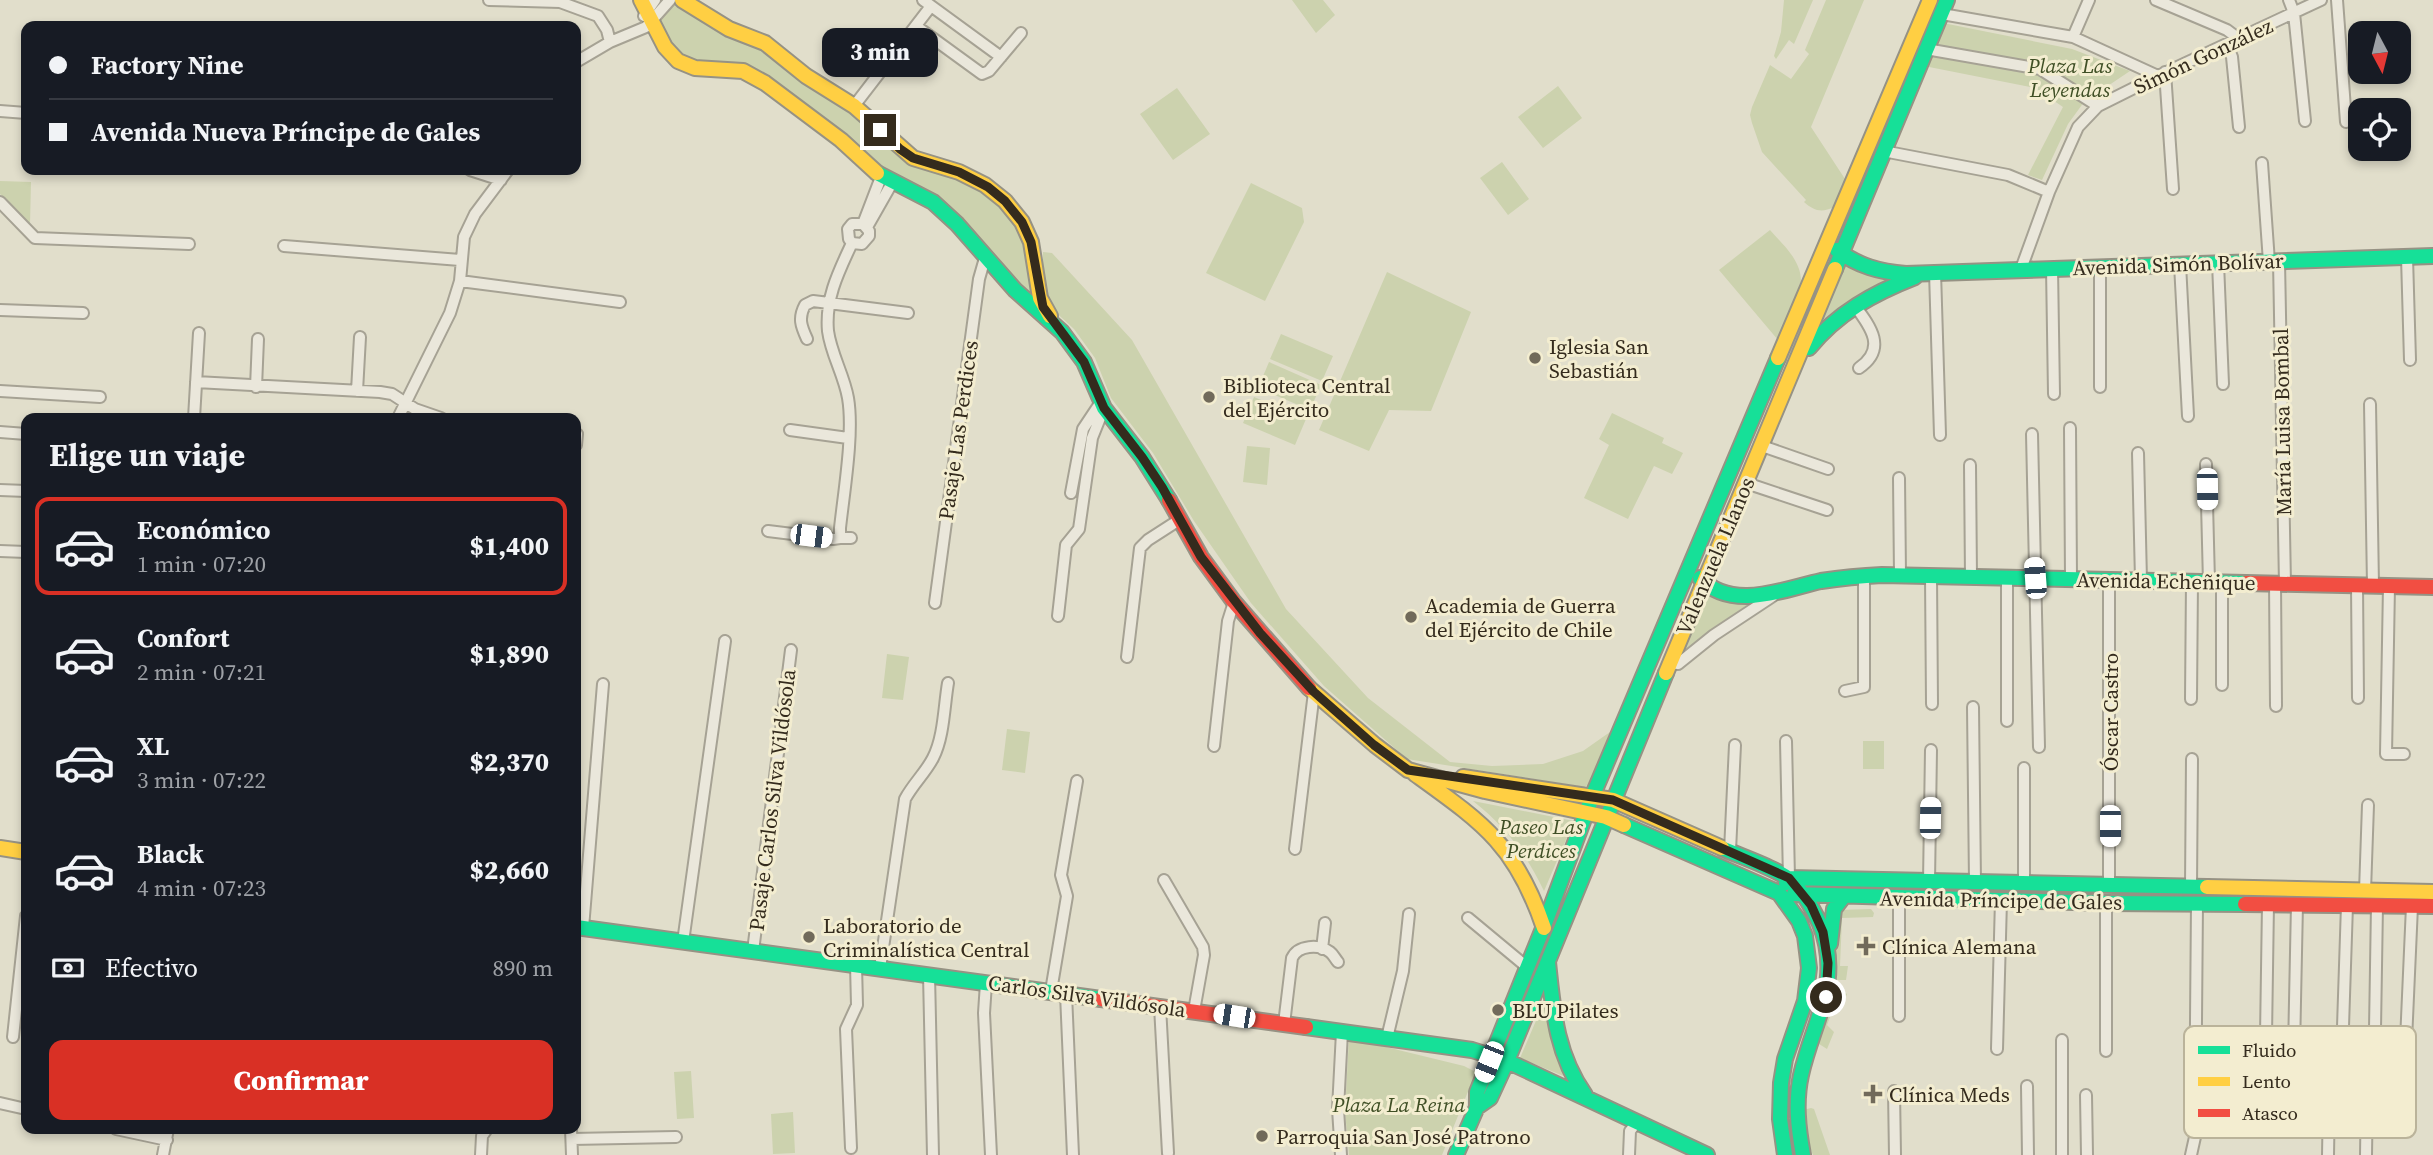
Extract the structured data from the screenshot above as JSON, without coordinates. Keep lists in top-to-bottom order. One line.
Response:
{"streets":{"main road":["Avenida Simón Bolívar","Valenzuela Llanos","Avenida Echeñique","Avenida Príncipe de Gales","Carlos Silva Vildósola"],"street":["Simón González","María Luisa Bombal","Pasaje Las Perdices","Óscar Castro","Pasaje Carlos Silva Vildósola"]},"crossings":[["Simón González","Avenida Simón Bolívar"],["Avenida Simón Bolívar","María Luisa Bombal"],["Avenida Simón Bolívar","Valenzuela Llanos"],["María Luisa Bombal","Avenida Echeñique"],["Valenzuela Llanos","Avenida Echeñique"],["Valenzuela Llanos","Avenida Príncipe de Gales"],["Valenzuela Llanos","Carlos Silva Vildósola"],["Avenida Echeñique","Óscar Castro"],["Óscar Castro","Avenida Príncipe de Gales"],["Pasaje Carlos Silva Vildósola","Carlos Silva Vildósola"]],"parks":["Plaza Las Leyendas","Paseo Las Perdices","Plaza La Reina"],"places":{"other":["Iglesia San Sebastián","Biblioteca Central del Ejército","Academia de Guerra del Ejército de Chile","Laboratorio de Criminalística Central","BLU Pilates","Parroquia San José Patrono"],"health":["Clínica Alemana","Clínica Meds"]},"legend":["Fluido","Lento","Atasco"],"north":"bottom","page":{"banner":["Factory Nine","Avenida Nueva Príncipe de Gales"],"bubble":"3 min","heading":"Elige un viaje","list":[{"name":"Económico","note":"1 min · 07:20","value":"$1,400"},{"name":"Confort","note":"2 min · 07:21","value":"$1,890"},{"name":"XL","note":"3 min · 07:22","value":"$2,370"},{"name":"Black","note":"4 min · 07:23","value":"$2,660"}],"pay":["Efectivo","890 m"],"buttons":"Confirmar"}}
